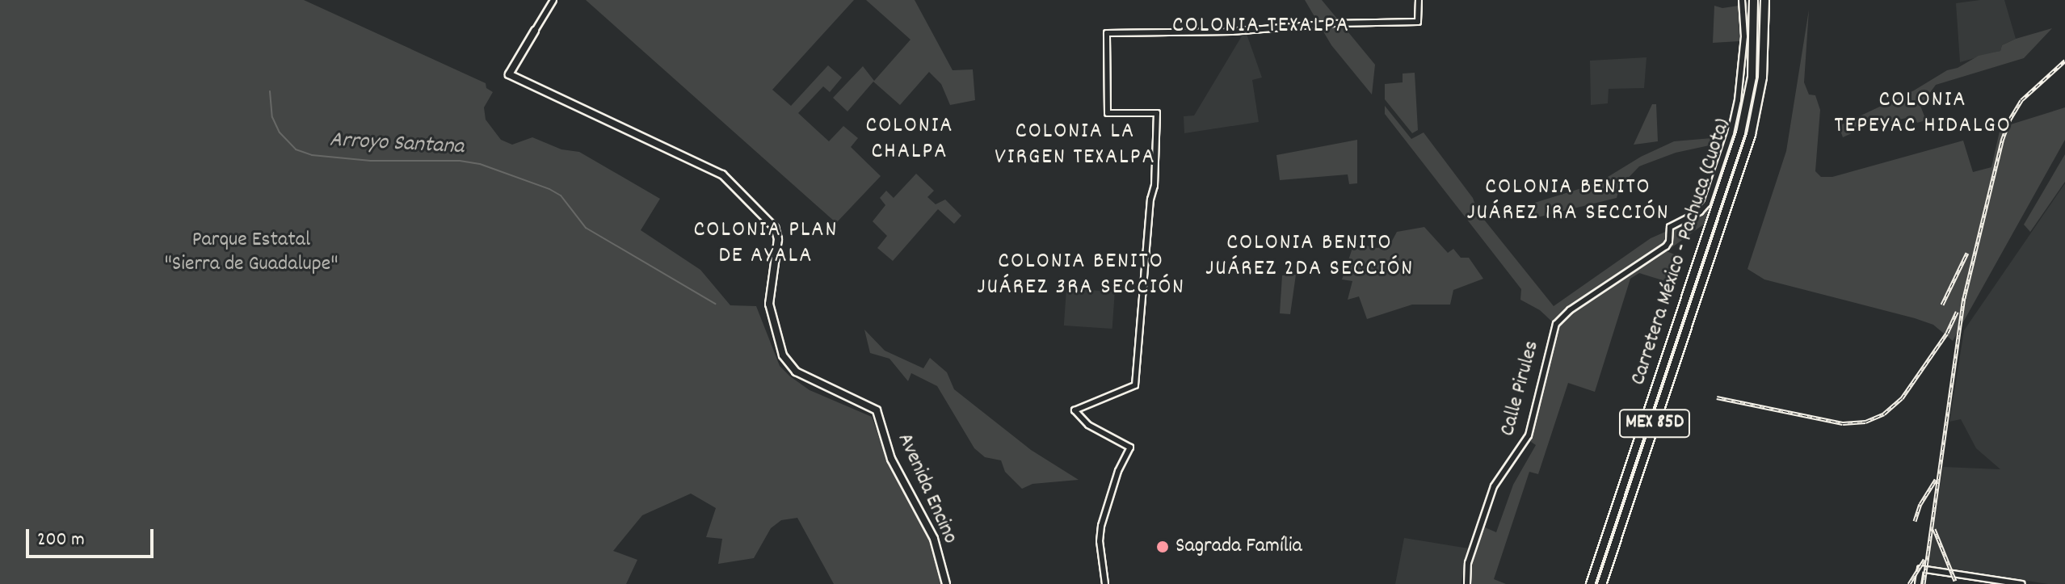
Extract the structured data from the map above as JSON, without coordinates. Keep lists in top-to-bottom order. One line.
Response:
{"streets":{"highway":["Carretera México - Pachuca (Cuota)","MEX 85D"],"main road":["Avenida Encino"],"street":["Calle Pirules"]},"districts":["COLONIA TEXALPA","COLONIA TEPEYAC HIDALGO","COLONIA CHALPA","COLONIA LA VIRGEN TEXALPA","COLONIA BENITO JUÁREZ 1RA SECCIÓN","COLONIA PLAN DE AYALA","COLONIA BENITO JUÁREZ 2DA SECCIÓN","COLONIA BENITO JUÁREZ 3RA SECCIÓN"],"water":["Arroyo Santana"],"parks":["Parque Estatal \"Sierra de Guadalupe\""],"places":["Sagrada Família"],"scale_bar":"200 m"}
